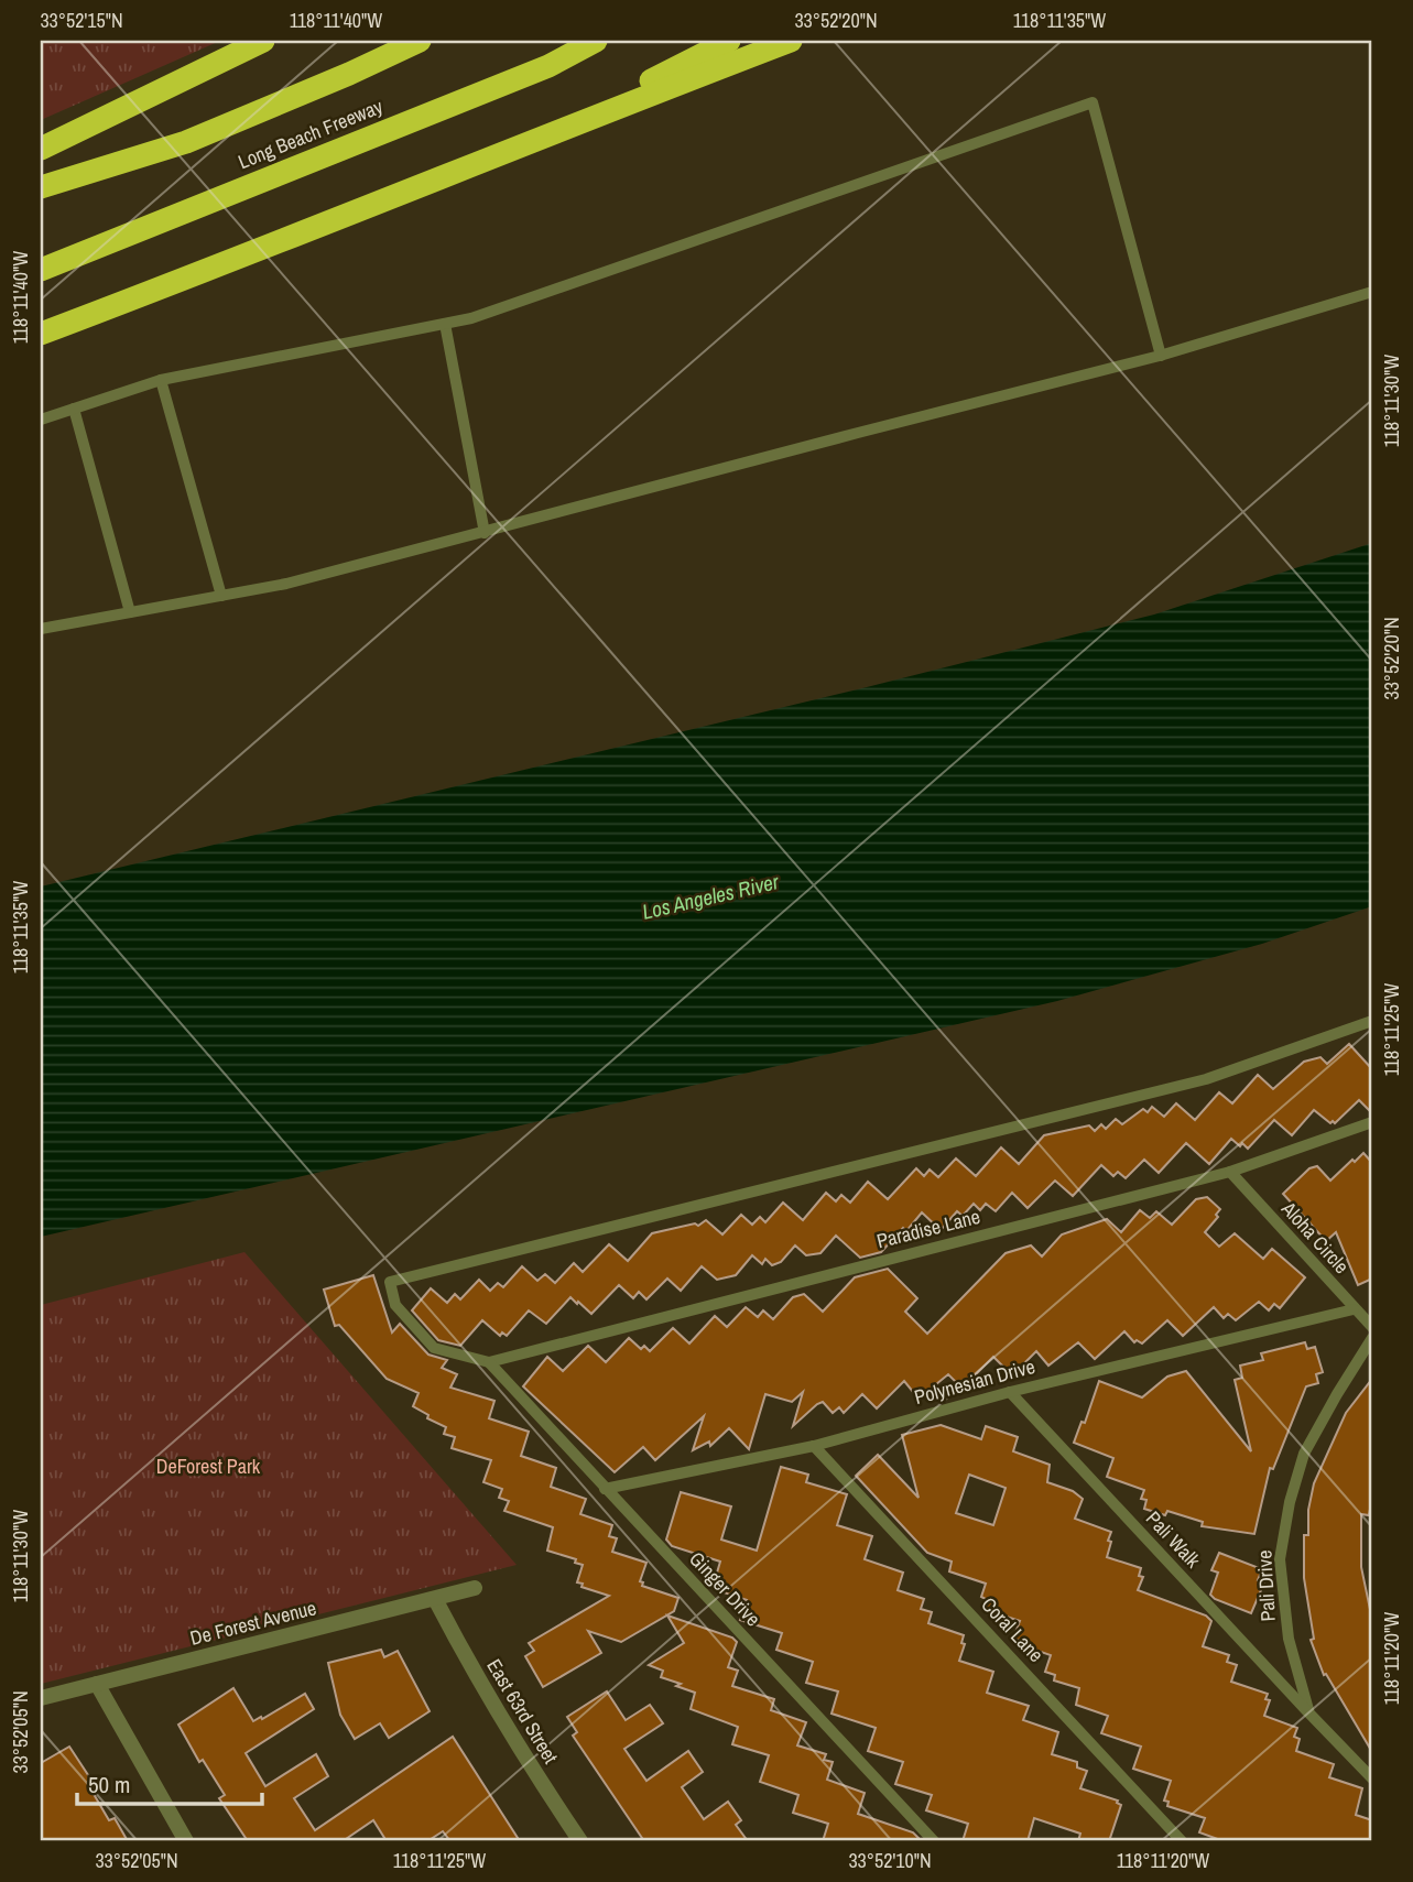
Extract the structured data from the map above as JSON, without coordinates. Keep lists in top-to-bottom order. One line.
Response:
{"streets":{"highway":["Long Beach Freeway"],"street":["De Forest Avenue","East 63rd Street"],"lane":["Paradise Lane","Aloha Circle","Polynesian Drive","Pali Walk","Pali Drive","Ginger Drive","Coral Lane"]},"crossings":[["Paradise Lane","Aloha Circle"],["Paradise Lane","Ginger Drive"],["Aloha Circle","Polynesian Drive"],["Polynesian Drive","Pali Walk"],["Polynesian Drive","Ginger Drive"],["Polynesian Drive","Coral Lane"],["Pali Walk","Pali Drive"],["De Forest Avenue","East 63rd Street"]],"water":["Los Angeles River"],"parks":["DeForest Park"],"scale_bar":"50 m","coordinates":["33°52'15\"N","118°11'40\"W","33°52'20\"N","118°11'35\"W","118°11'30\"W","118°11'25\"W","118°11'20\"W","33°52'05\"N","33°52'10\"N"]}
